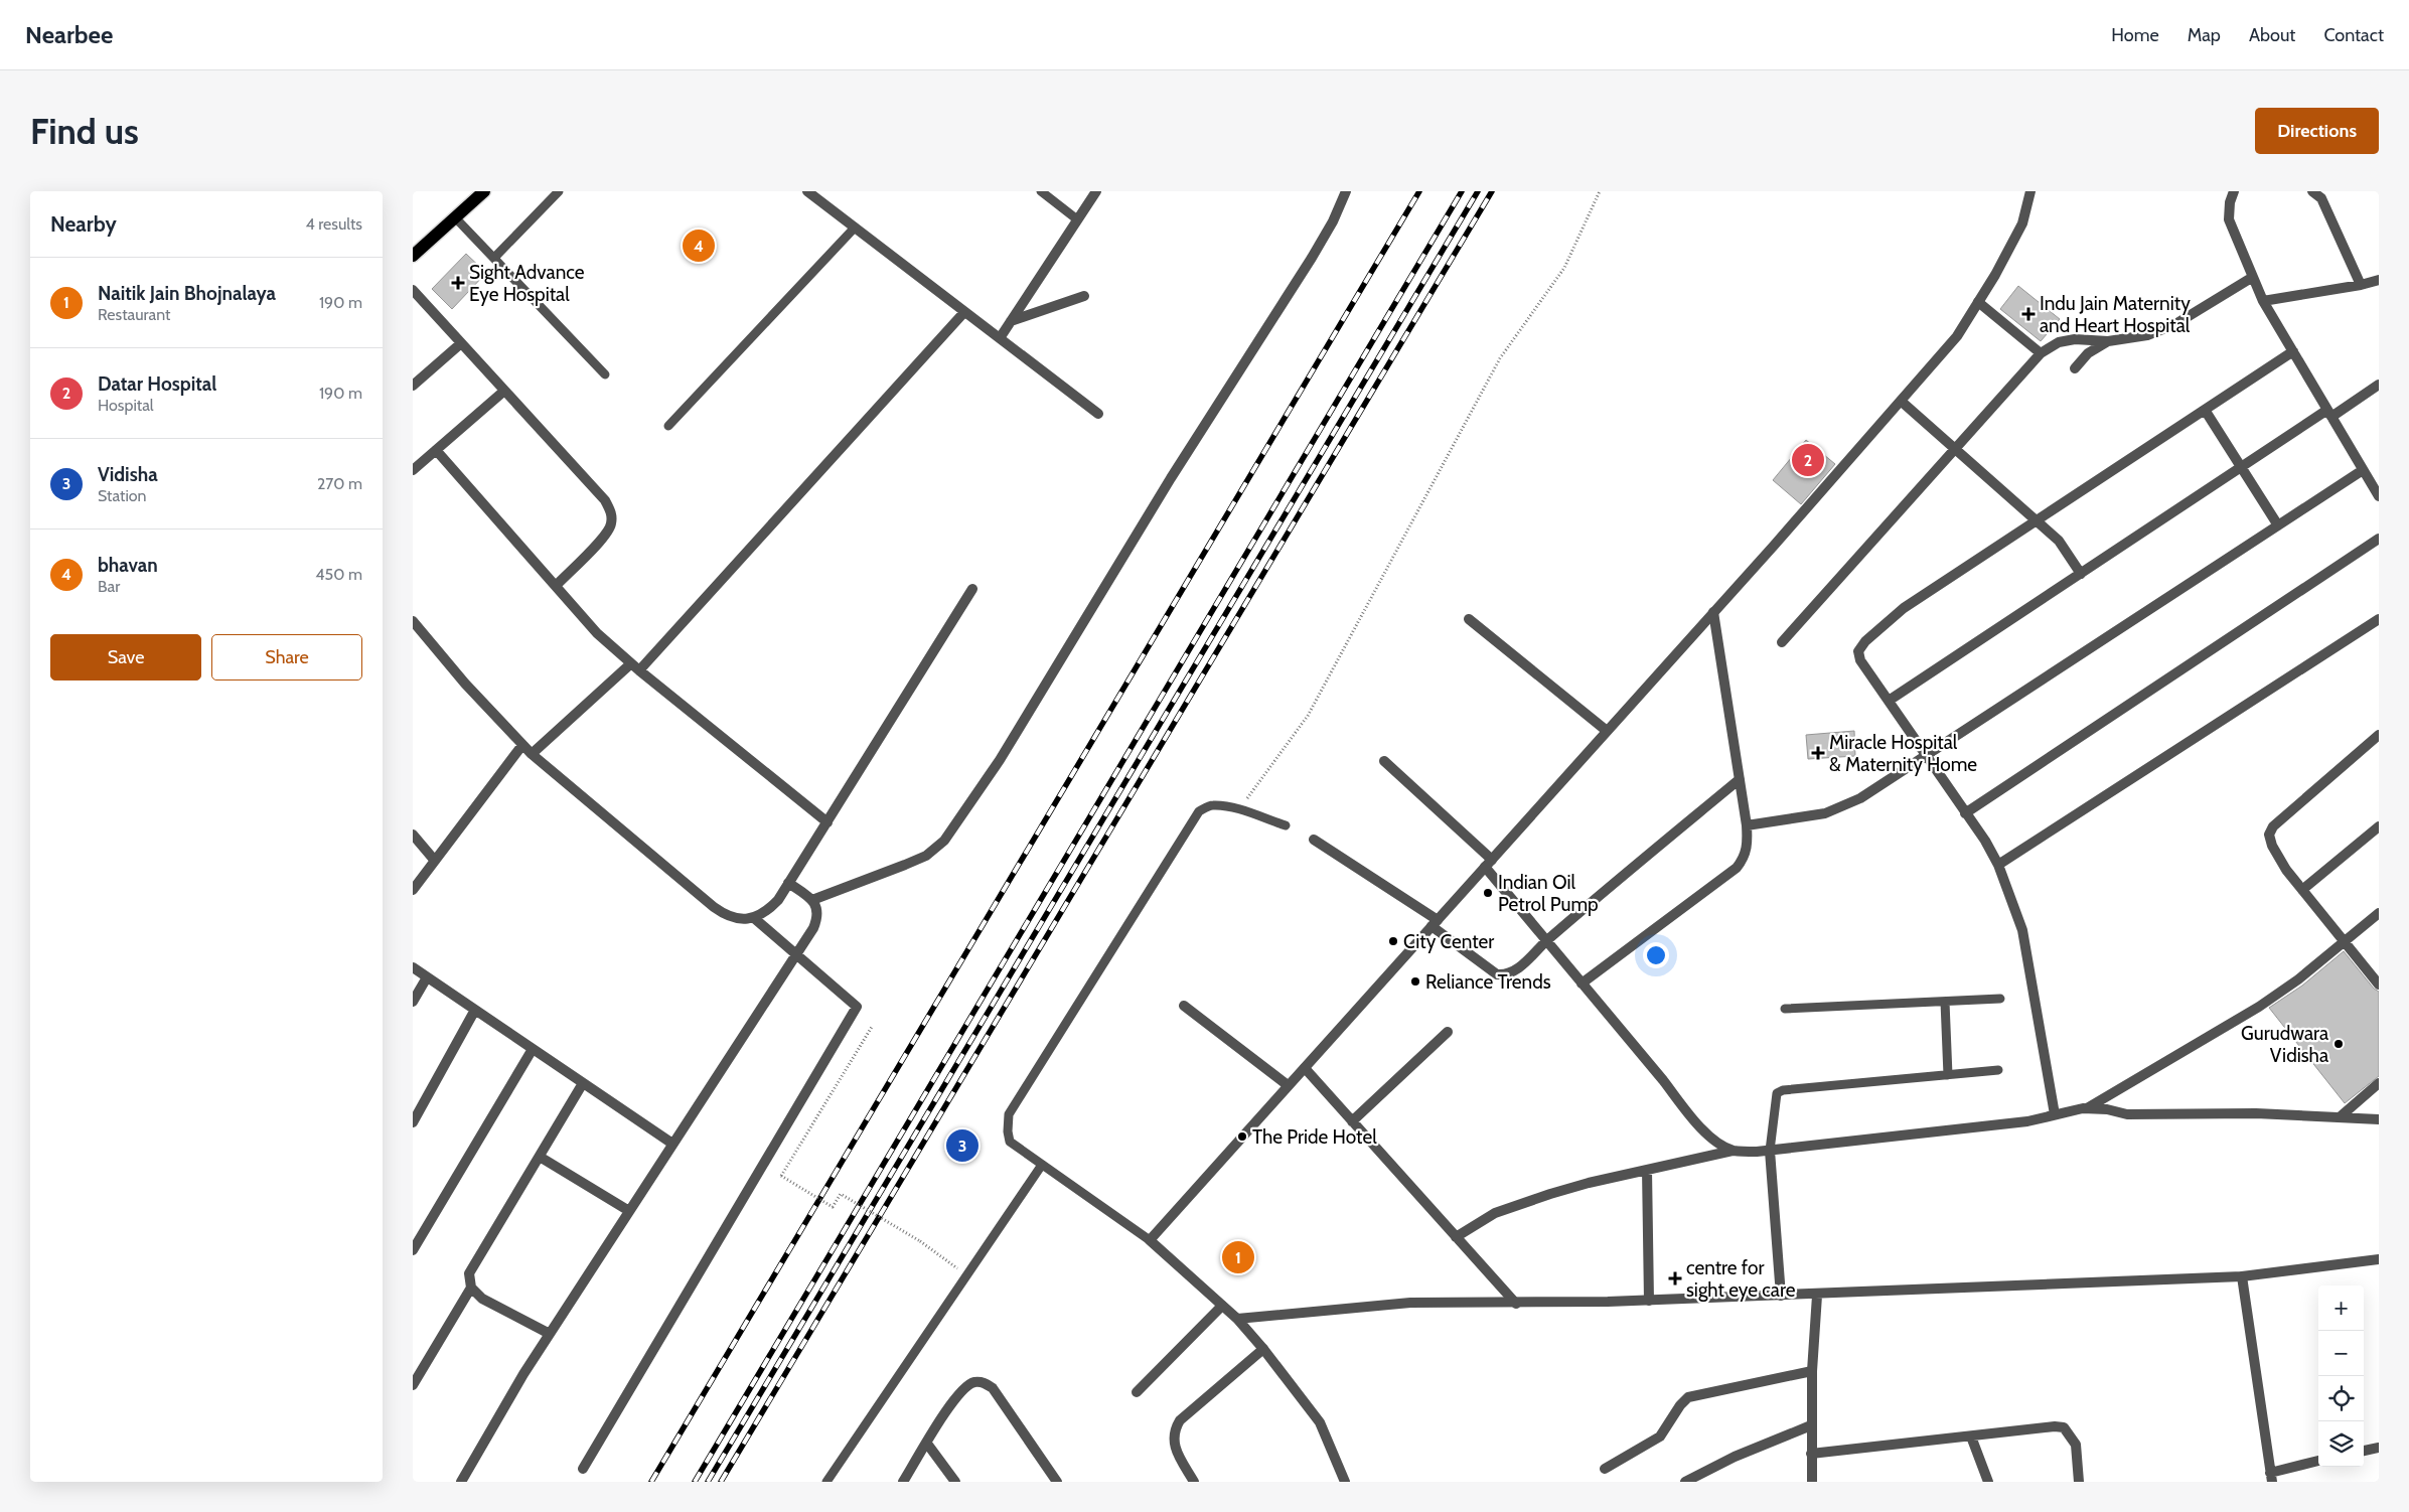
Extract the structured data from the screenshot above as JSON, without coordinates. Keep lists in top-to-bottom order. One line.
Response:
{"places":{"health":["Sight Advance Eye Hospital","Indu Jain Maternity and Heart Hospital","Miracle Hospital & Maternity Home","centre for sight eye care"],"other":["Indian Oil Petrol Pump","City Center","Reliance Trends","Gurudwara Vidisha","The Pride Hotel"]},"page":{"header":"Nearbee","nav":["Home","Map","About","Contact"],"buttons":["Directions",["Save","Share"]],"title":"Find us","heading":["Nearby","4 results"],"pins":["4","2","3","1"],"list":[{"mark":"1","name":"Naitik Jain Bhojnalaya","note":"Restaurant","value":"190 m"},{"mark":"2","name":"Datar Hospital","note":"Hospital","value":"190 m"},{"mark":"3","name":"Vidisha","note":"Station","value":"270 m"},{"mark":"4","name":"bhavan","note":"Bar","value":"450 m"}],"map_buttons":["+","−"]}}
